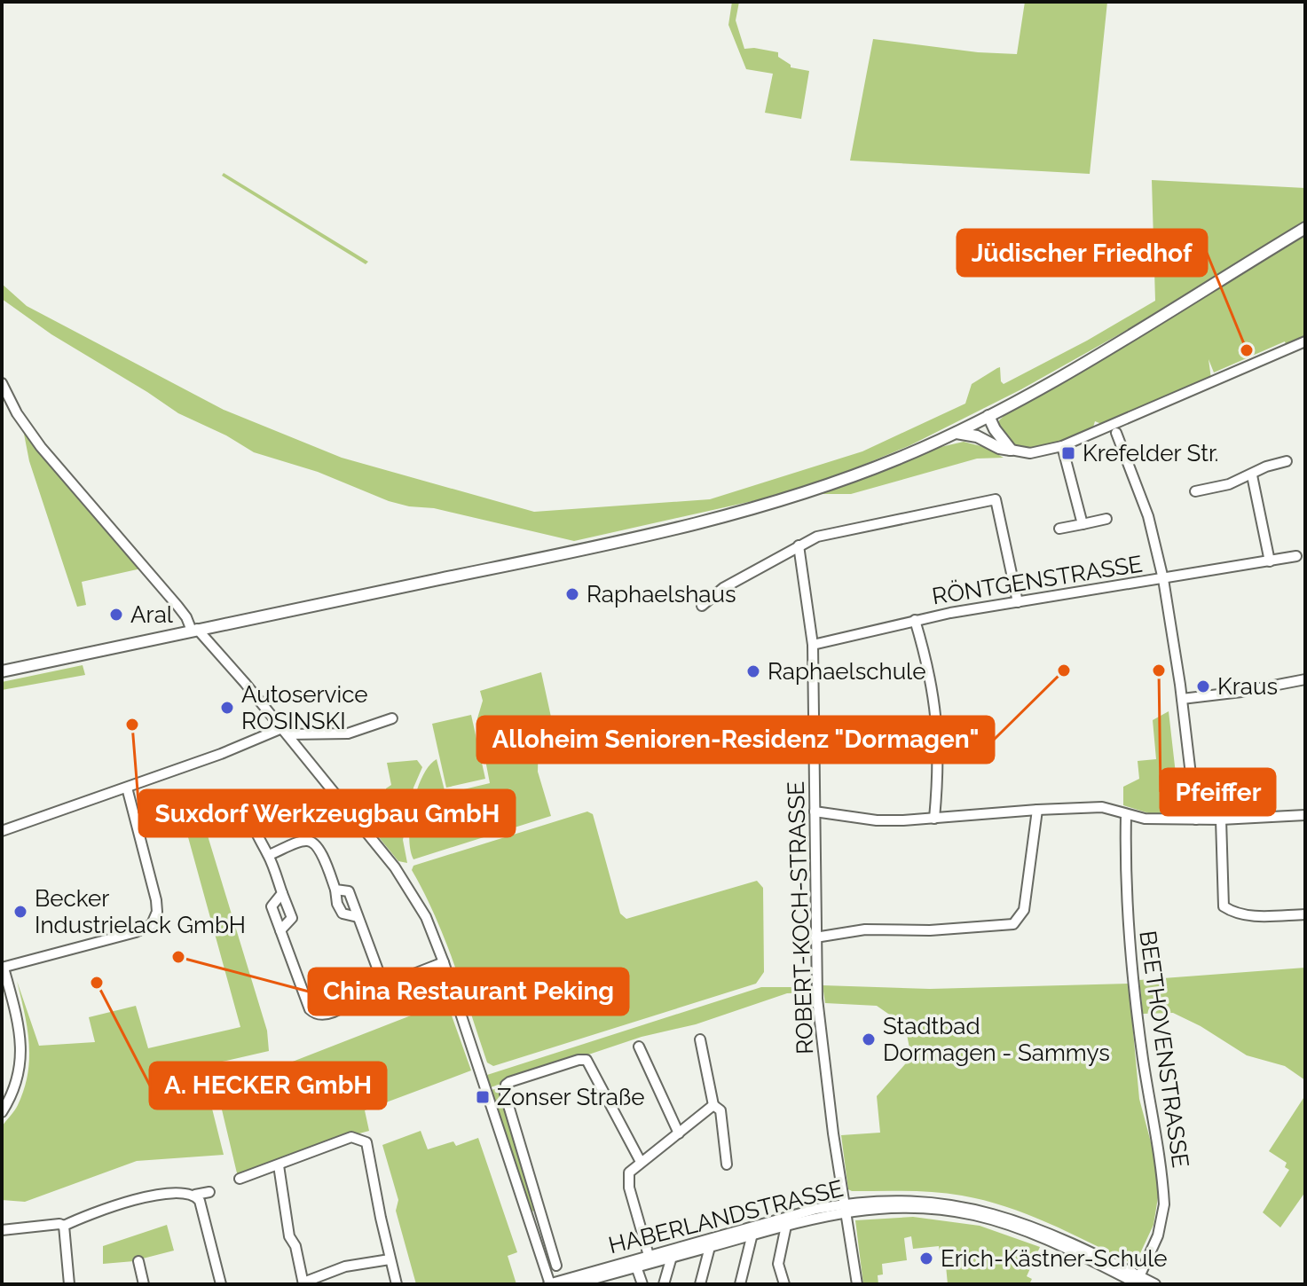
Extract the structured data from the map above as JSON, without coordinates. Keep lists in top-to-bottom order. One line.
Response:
{"streets":{"street":["RÖNTGENSTRASSE","ROBERT-KOCH-STRASSE","BEETHOVENSTRASSE","HABERLANDSTRASSE"]},"crossings":[["RÖNTGENSTRASSE","ROBERT-KOCH-STRASSE"],["ROBERT-KOCH-STRASSE","HABERLANDSTRASSE"],["BEETHOVENSTRASSE","HABERLANDSTRASSE"]],"places":{"other":["Jüdischer Friedhof","Raphaelshaus","Aral","Alloheim Senioren-Residenz \"Dormagen\"","Pfeiffer","Raphaelschule","Kraus","Autoservice ROSINSKI","Suxdorf Werkzeugbau GmbH","Becker Industrielack GmbH","China Restaurant Peking","A. HECKER GmbH","Stadtbad Dormagen - Sammys","Erich-Kästner-Schule"],"transit":["Krefelder Str.","Zonser Straße"]}}
